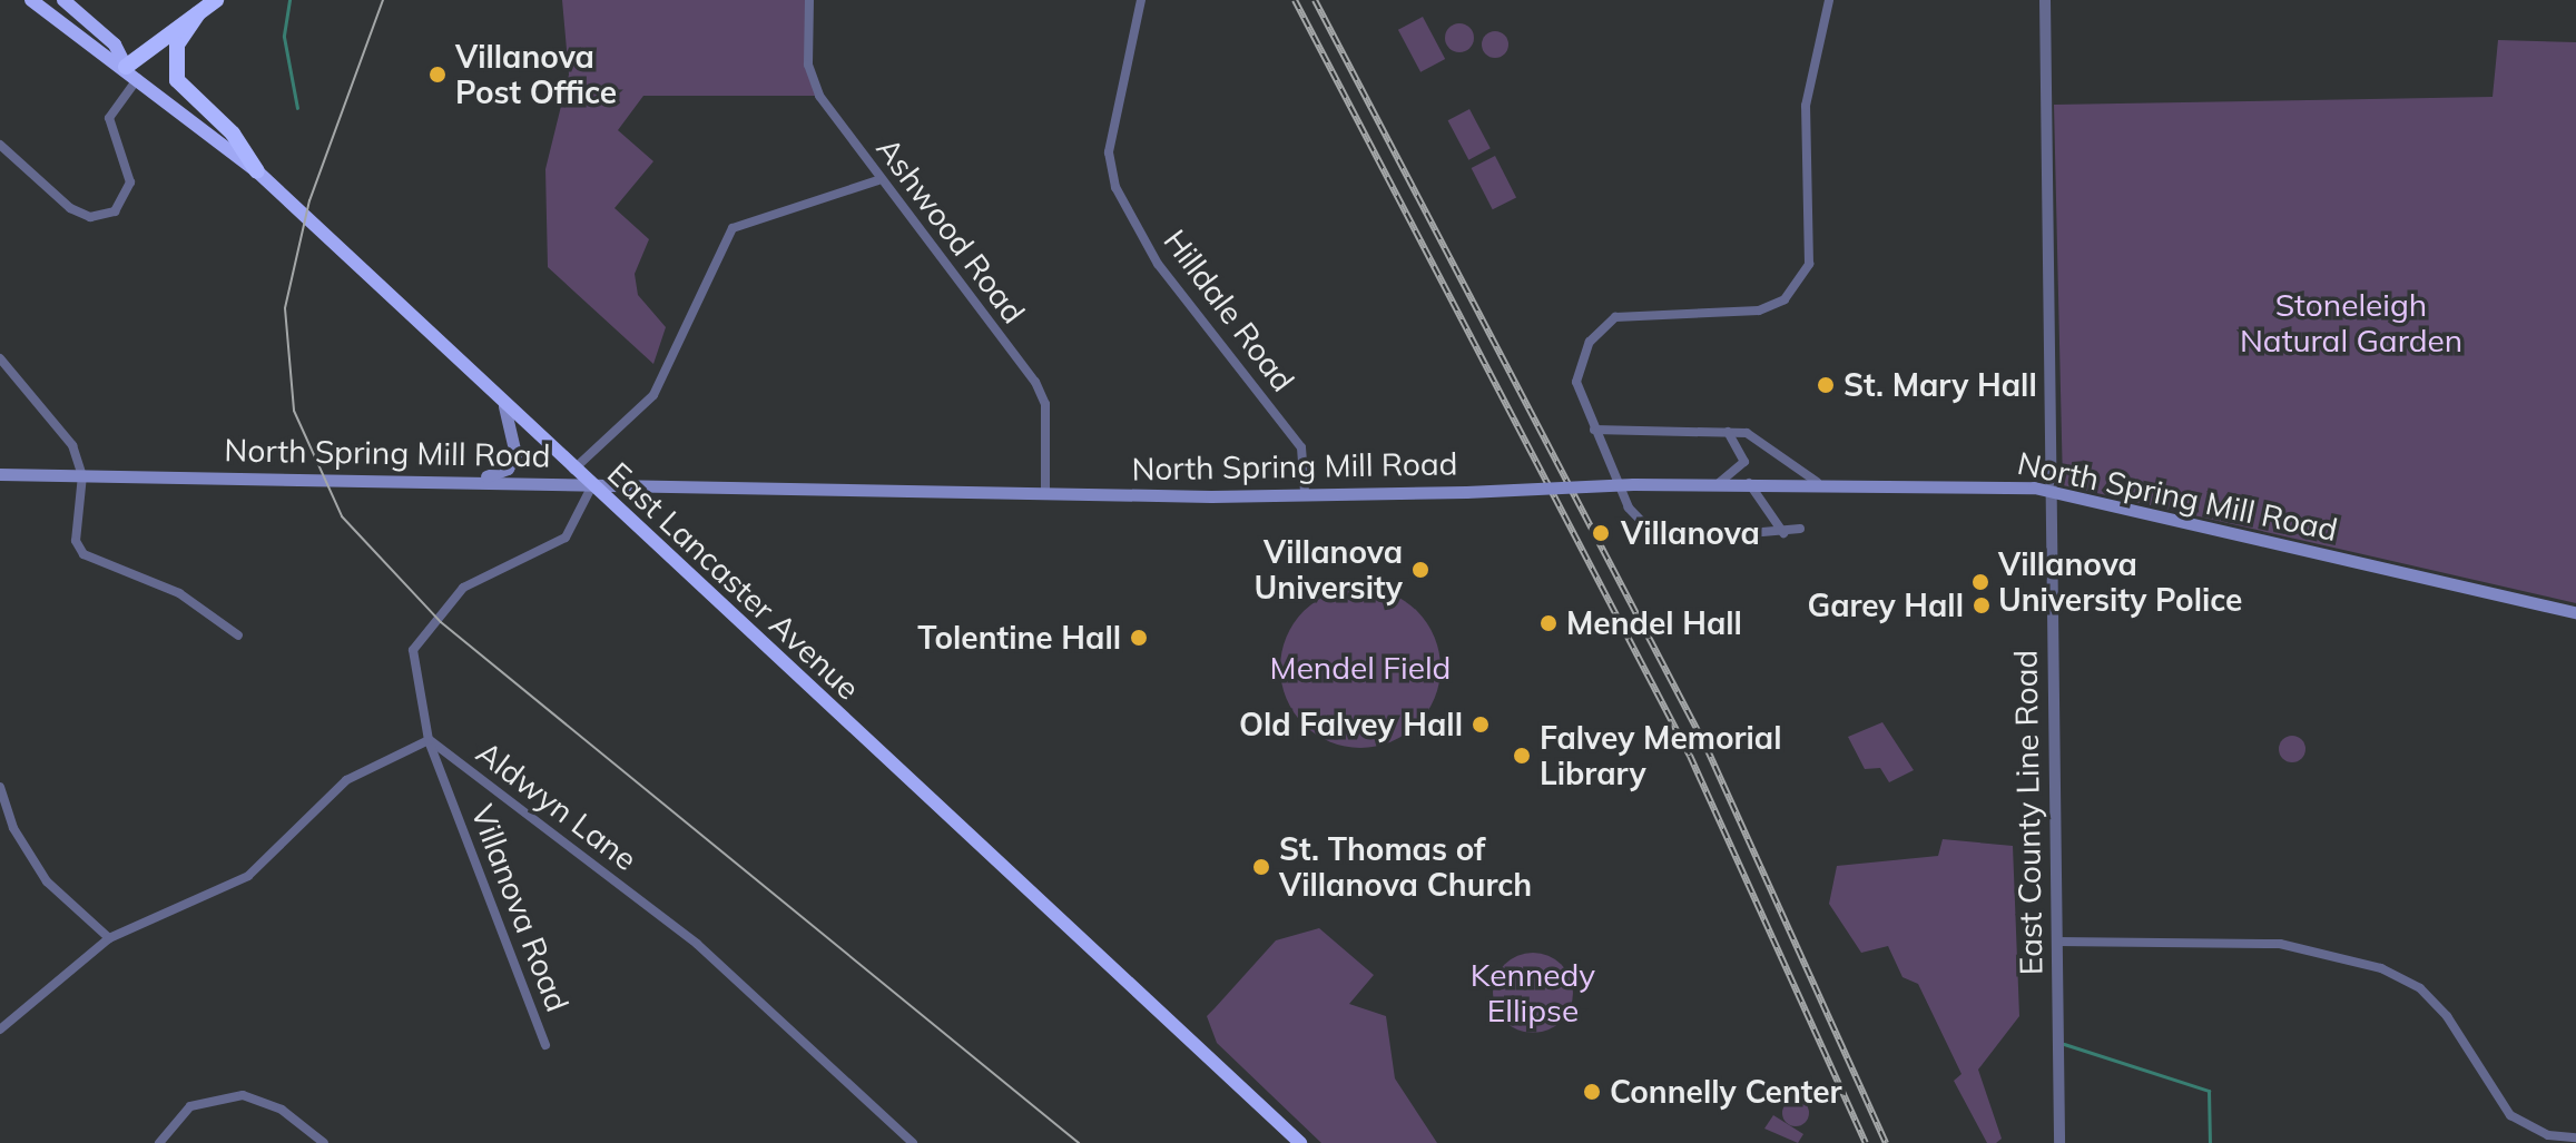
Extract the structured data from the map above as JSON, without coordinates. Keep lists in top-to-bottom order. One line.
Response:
{"streets":{"highway":["East Lancaster Avenue"],"main road":["North Spring Mill Road"],"street":["Ashwood Road","Hilldale Road","Aldwyn Lane","East County Line Road","Villanova Road"]},"crossings":[["Ashwood Road","North Spring Mill Road"],["Hilldale Road","North Spring Mill Road"],["North Spring Mill Road","East Lancaster Avenue"],["North Spring Mill Road","East County Line Road"],["Aldwyn Lane","Villanova Road"]],"parks":["Stoneleigh Natural Garden","Mendel Field","Kennedy Ellipse"],"places":["Villanova Post Office","St. Mary Hall","Villanova","Villanova University","Villanova University Police","Garey Hall","Mendel Hall","Tolentine Hall","Old Falvey Hall","Falvey Memorial Library","St. Thomas of Villanova Church","Connelly Center"]}
